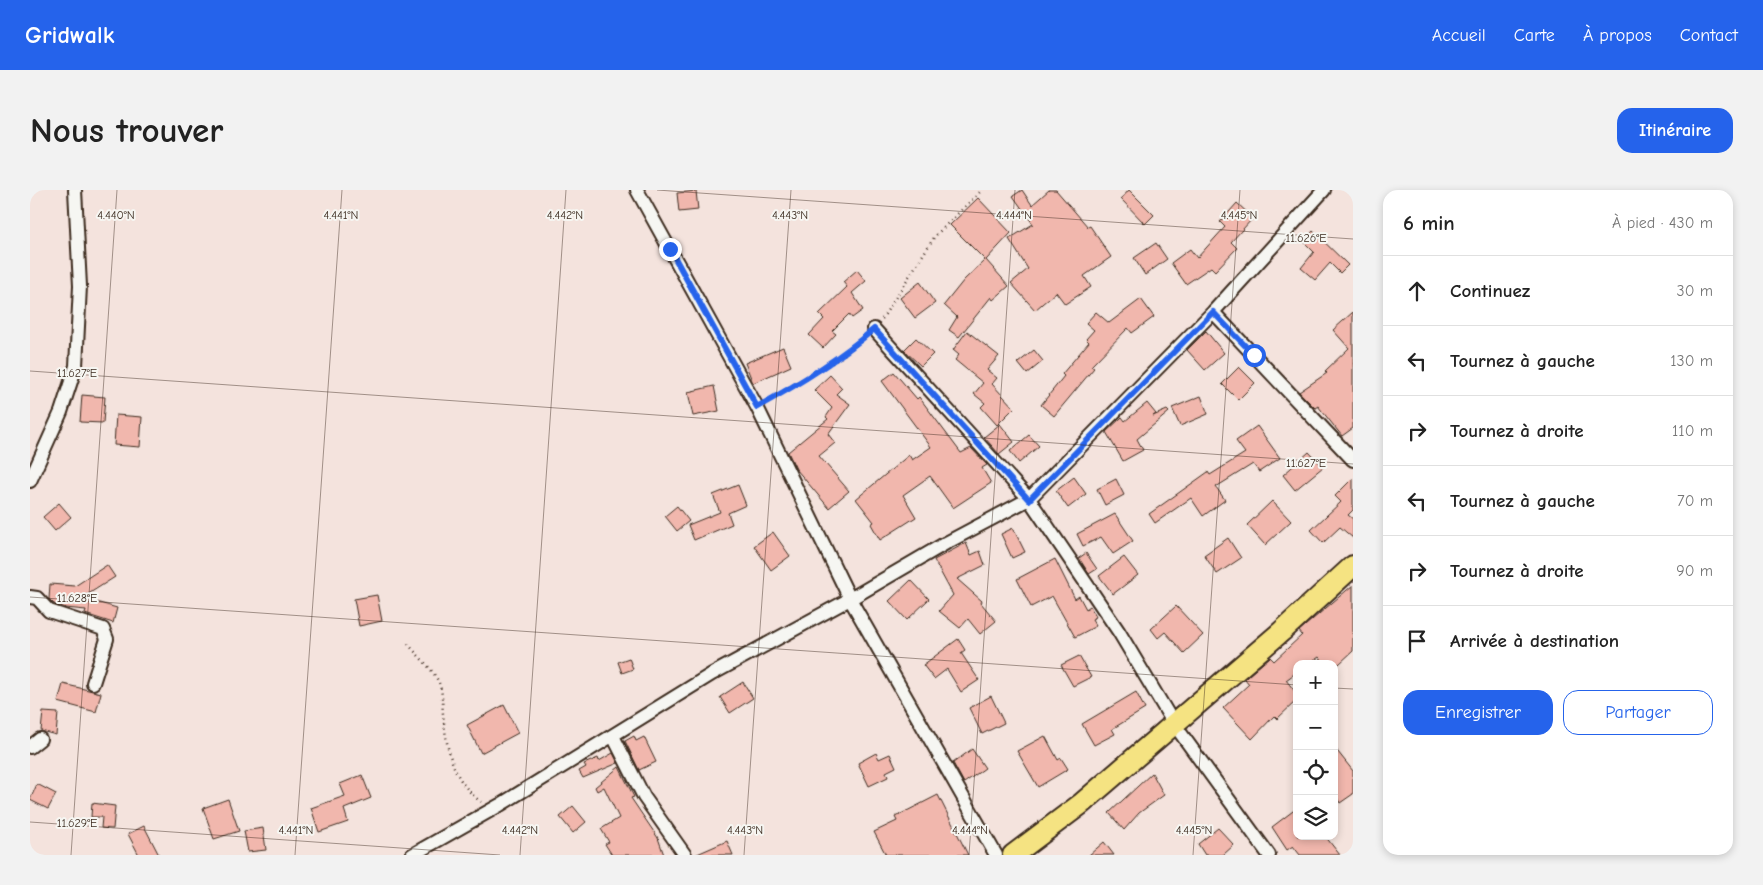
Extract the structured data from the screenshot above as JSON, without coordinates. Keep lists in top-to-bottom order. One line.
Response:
{"page":{"header":"Gridwalk","nav":["Accueil","Carte","À propos","Contact"],"buttons":["Itinéraire",["Enregistrer","Partager"]],"title":"Nous trouver","heading":["6 min","À pied · 430 m"],"list":[["Continuez","30 m"],["Tournez à gauche","130 m"],["Tournez à droite","110 m"],["Tournez à gauche","70 m"],["Tournez à droite","90 m"],"Arrivée à destination"],"map_buttons":["+","−"]},"coordinates":["4.440°N","4.441°N","4.442°N","4.443°N","4.444°N","4.445°N","11.626°E","11.627°E","11.628°E","11.629°E"]}
